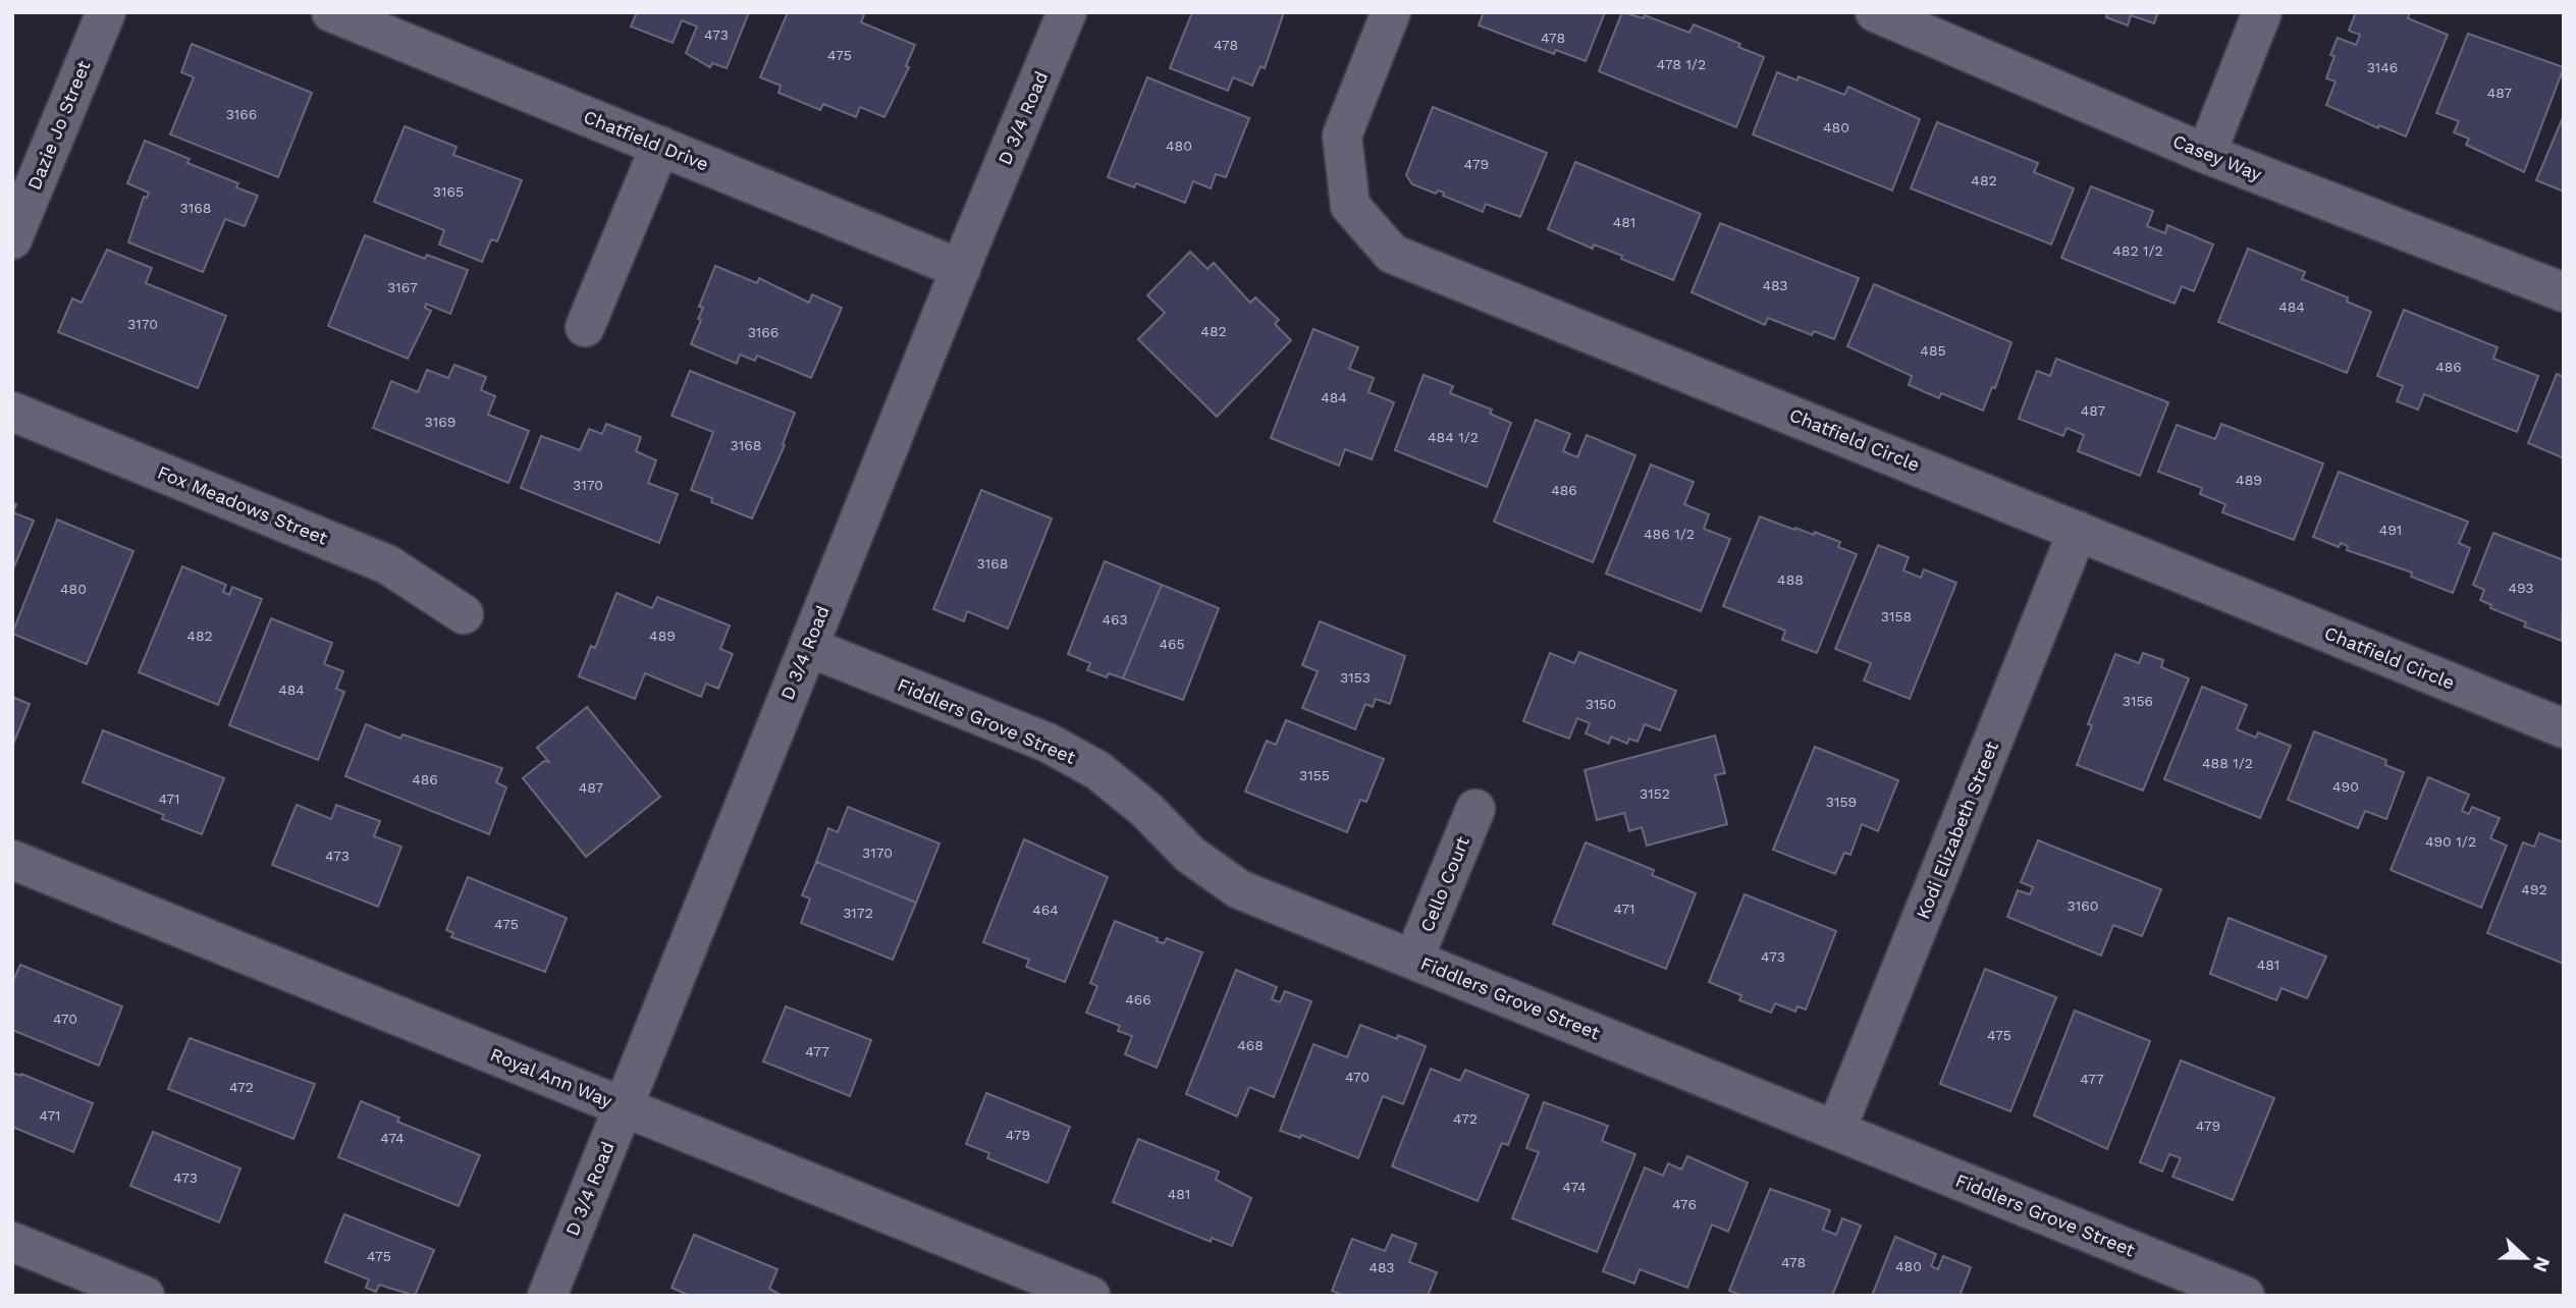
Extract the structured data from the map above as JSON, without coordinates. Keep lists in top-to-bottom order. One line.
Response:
{"streets":{"street":["D 3/4 Road","Dazie Jo Street","Chatfield Drive","Casey Way","Chatfield Circle","Fox Meadows Street","Fiddlers Grove Street","Kodi Elizabeth Street","Cello Court","Royal Ann Way"]},"crossings":[["D 3/4 Road","Chatfield Drive"],["D 3/4 Road","Fiddlers Grove Street"],["D 3/4 Road","Royal Ann Way"],["Chatfield Circle","Kodi Elizabeth Street"],["Fiddlers Grove Street","Kodi Elizabeth Street"],["Fiddlers Grove Street","Cello Court"]],"house_numbers":["473","478","478","475","478 1/2","3146","487","3166","480","480","479","482","3165","3168","481","482 1/2","483","3167","484","3170","482","3166","485","486","484","487","3169","484 1/2","3168","489","3170","486","491","486 1/2","3168","488","493","480","3158","463","482","489","465","3153","484","3156","3150","488 1/2","3155","486","490","487","3152","471","3159","490 1/2","3170","473","492","3160","471","464","3172","475","473","481","466","470","475","468","477","470","477","472","471","472","479","479","474","473","474","481","476","475","478","480","483"],"north":"right"}
